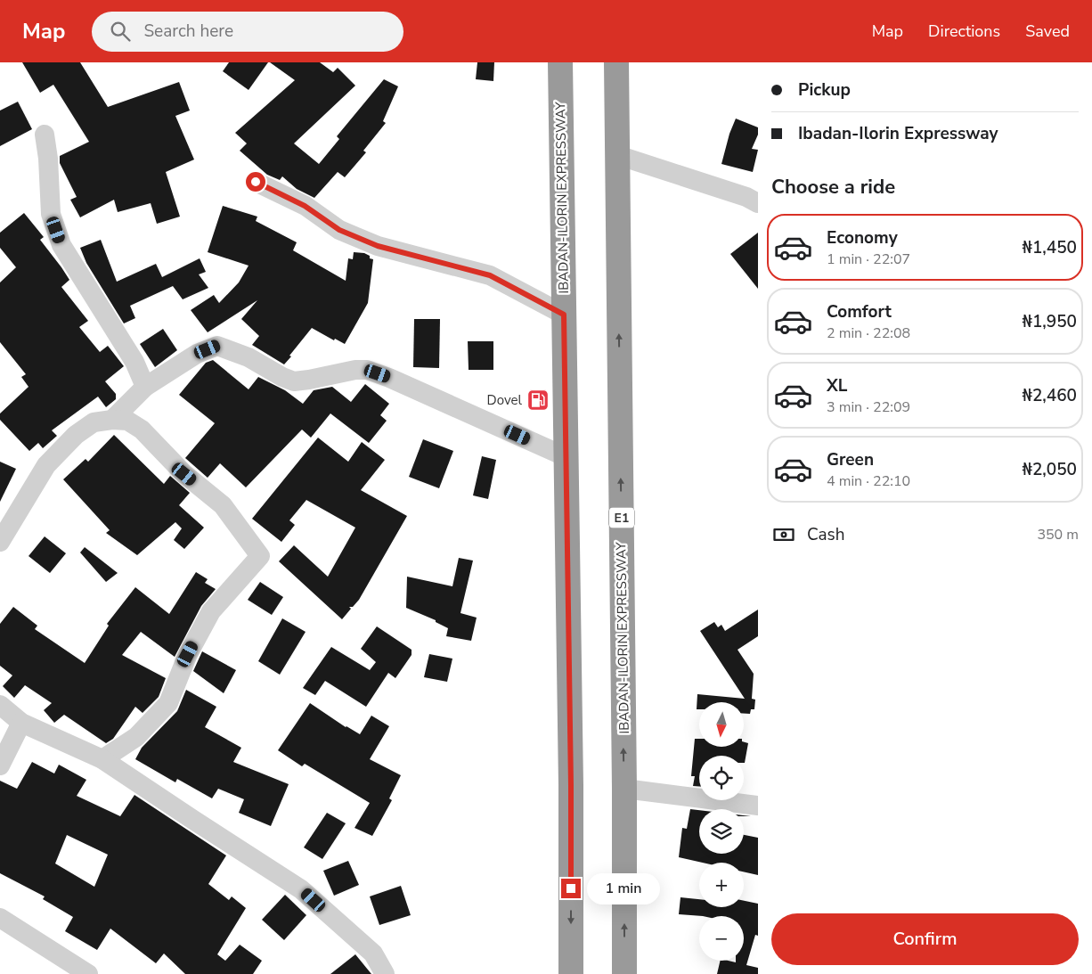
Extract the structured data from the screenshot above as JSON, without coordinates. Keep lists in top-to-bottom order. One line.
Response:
{"streets":{"highway":["IBADAN-ILORIN EXPRESSWAY","E1"]},"places":{"fuel station":["Dovel"]},"north":"bottom","page":{"header":"Map","search":"Search here","nav":["Map","Directions","Saved"],"banner":["Pickup","Ibadan-Ilorin Expressway"],"heading":"Choose a ride","list":[{"name":"Economy","note":"1 min · 22:07","value":"₦1,450"},{"name":"Comfort","note":"2 min · 22:08","value":"₦1,950"},{"name":"XL","note":"3 min · 22:09","value":"₦2,460"},{"name":"Green","note":"4 min · 22:10","value":"₦2,050"}],"pay":["Cash","350 m"],"map_buttons":["+","−"],"bubble":"1 min","buttons":"Confirm"}}
